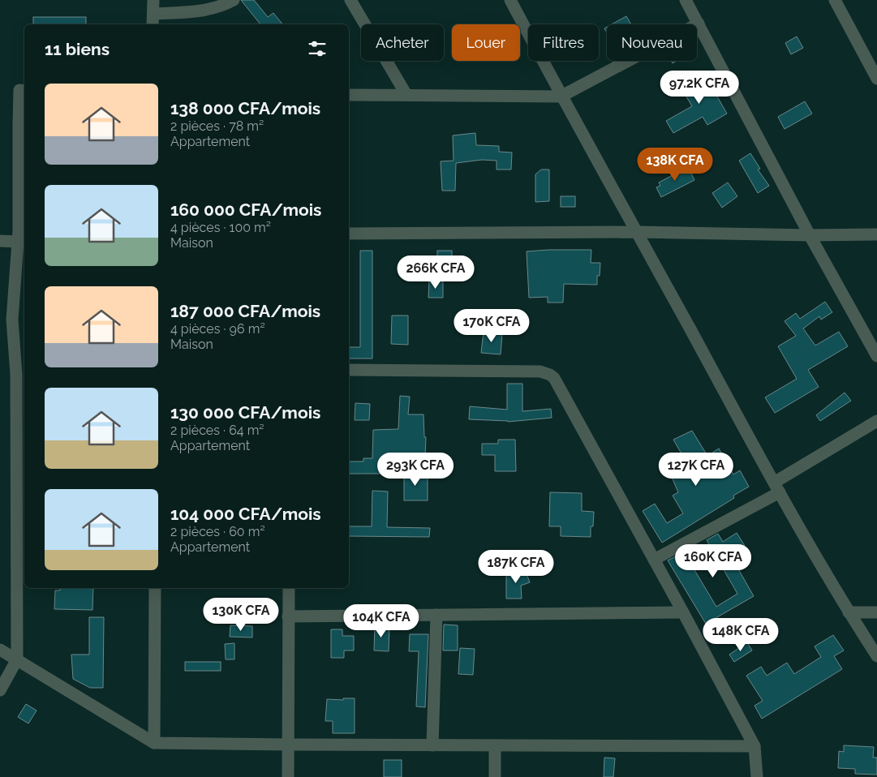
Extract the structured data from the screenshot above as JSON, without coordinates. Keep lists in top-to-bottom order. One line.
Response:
{"page":{"chip":["Acheter","Louer","Filtres","Nouveau"],"heading":"11 biens","price":["97.2K CFA","138K CFA","266K CFA","170K CFA","293K CFA","127K CFA","160K CFA","187K CFA","130K CFA","104K CFA","148K CFA"],"list":[{"name":"138 000 CFA/mois","note":"2 pièces · 78 m² · Appartement"},{"name":"160 000 CFA/mois","note":"4 pièces · 100 m² · Maison"},{"name":"187 000 CFA/mois","note":"4 pièces · 96 m² · Maison"},{"name":"130 000 CFA/mois","note":"2 pièces · 64 m² · Appartement"},{"name":"104 000 CFA/mois","note":"2 pièces · 60 m² · Appartement"}]}}
